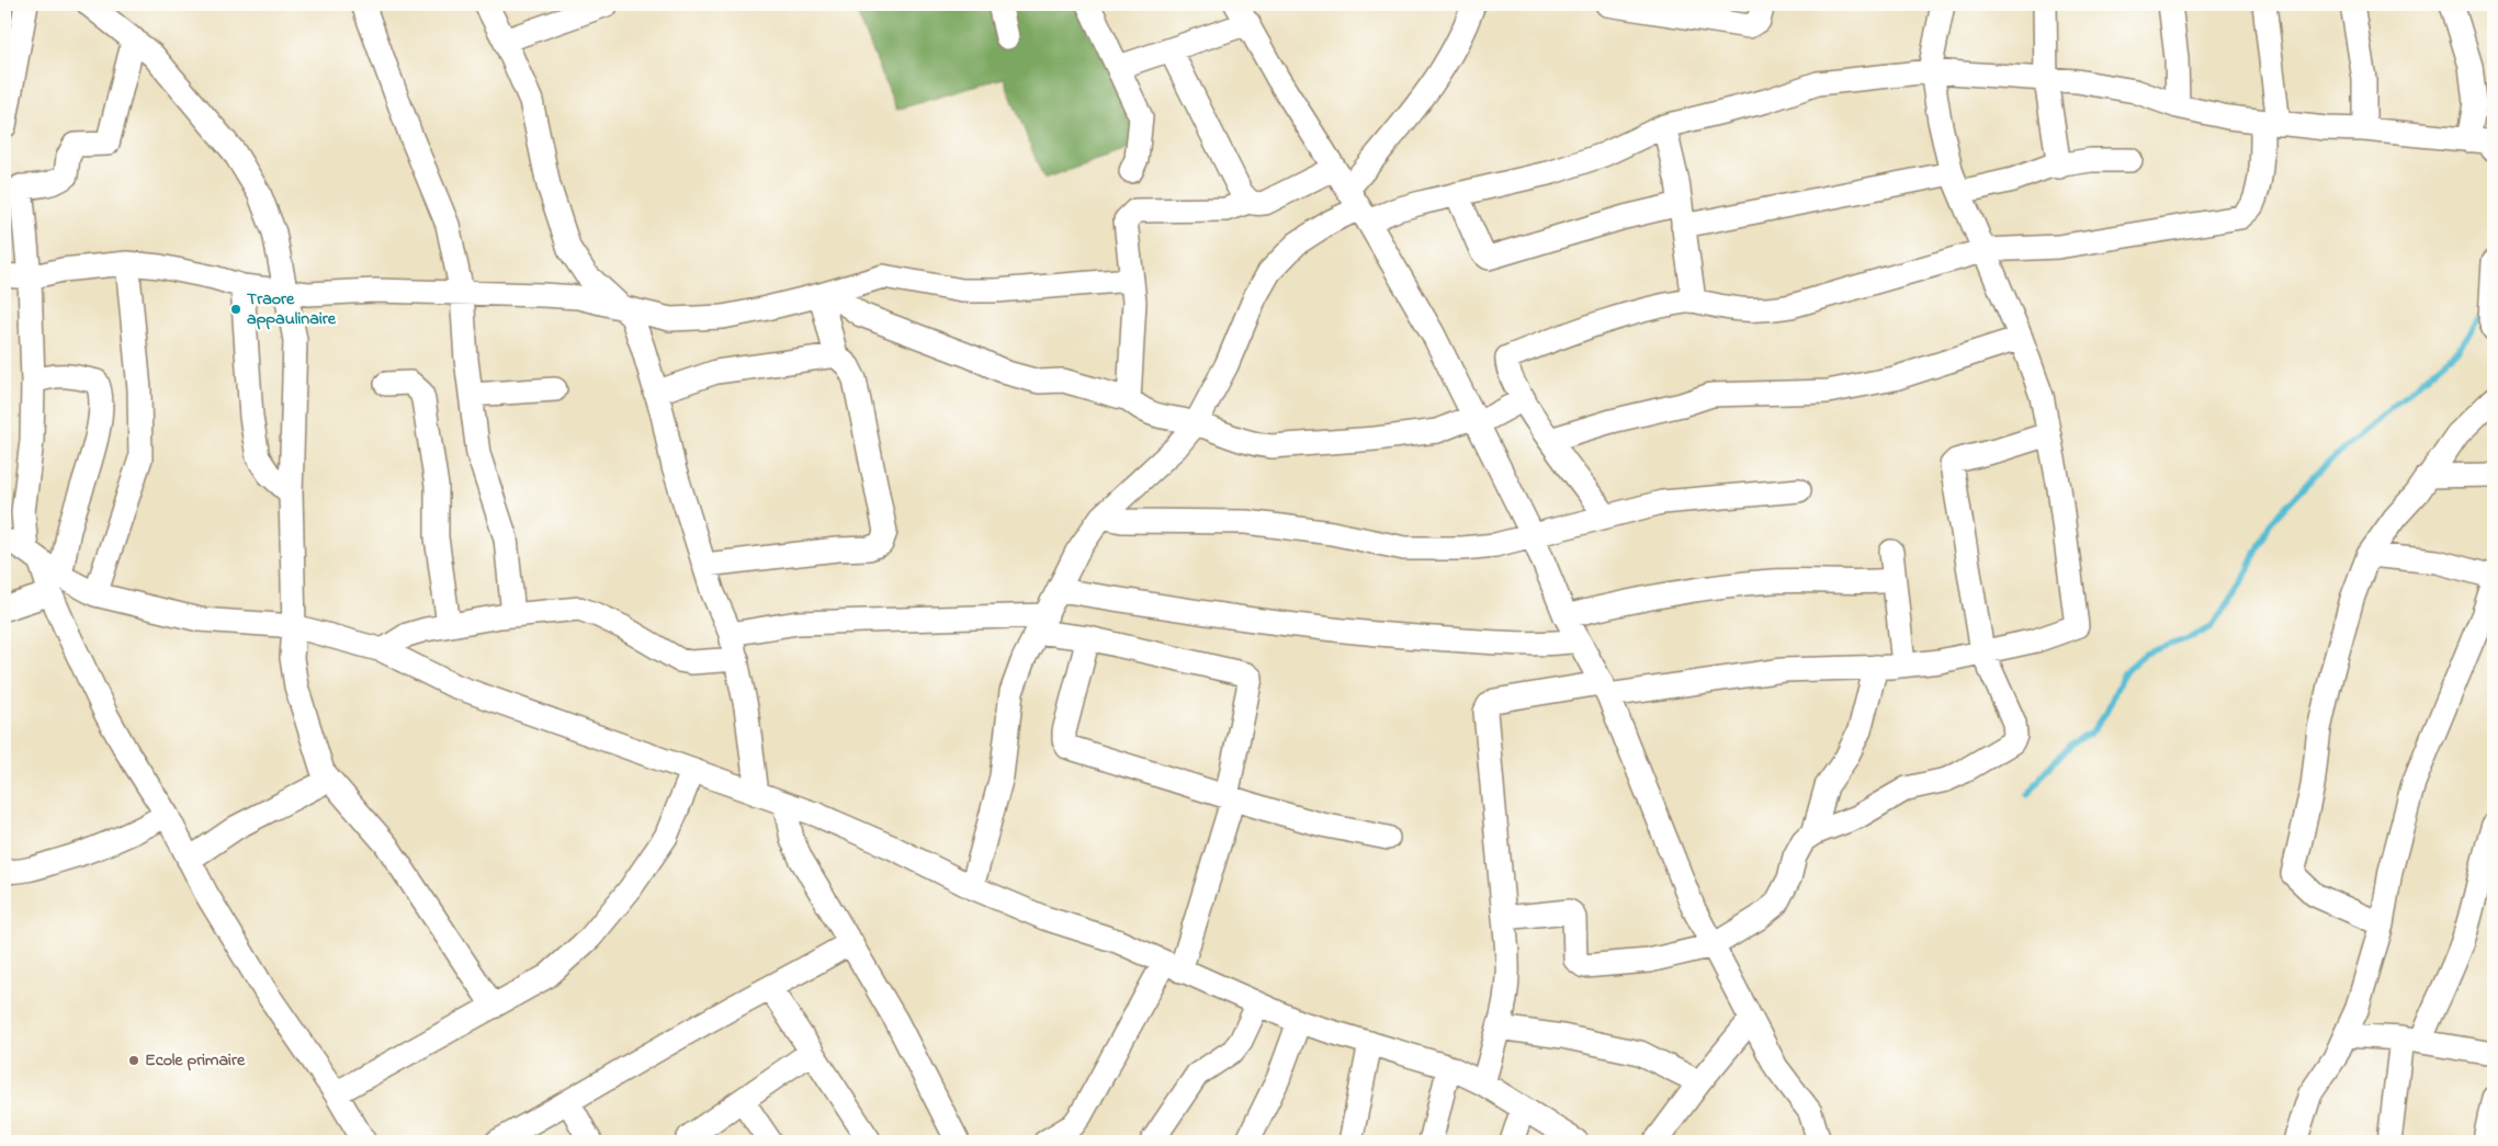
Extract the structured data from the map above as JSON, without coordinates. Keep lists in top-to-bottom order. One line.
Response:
{"places":["Traore appaulinaire","Ecole primaire"]}
